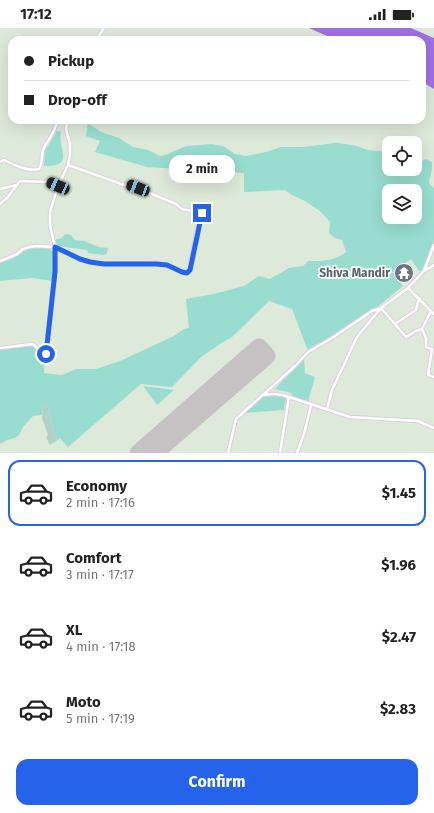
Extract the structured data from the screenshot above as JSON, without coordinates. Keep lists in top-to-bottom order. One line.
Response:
{"places":{"temple":["Shiva Mandir"]},"page":{"status":"17:12","banner":["Pickup","Drop-off"],"bubble":"2 min","list":[{"name":"Economy","note":"2 min · 17:16","value":"$1.45"},{"name":"Comfort","note":"3 min · 17:17","value":"$1.96"},{"name":"XL","note":"4 min · 17:18","value":"$2.47"},{"name":"Moto","note":"5 min · 17:19","value":"$2.83"}],"buttons":"Confirm"}}
